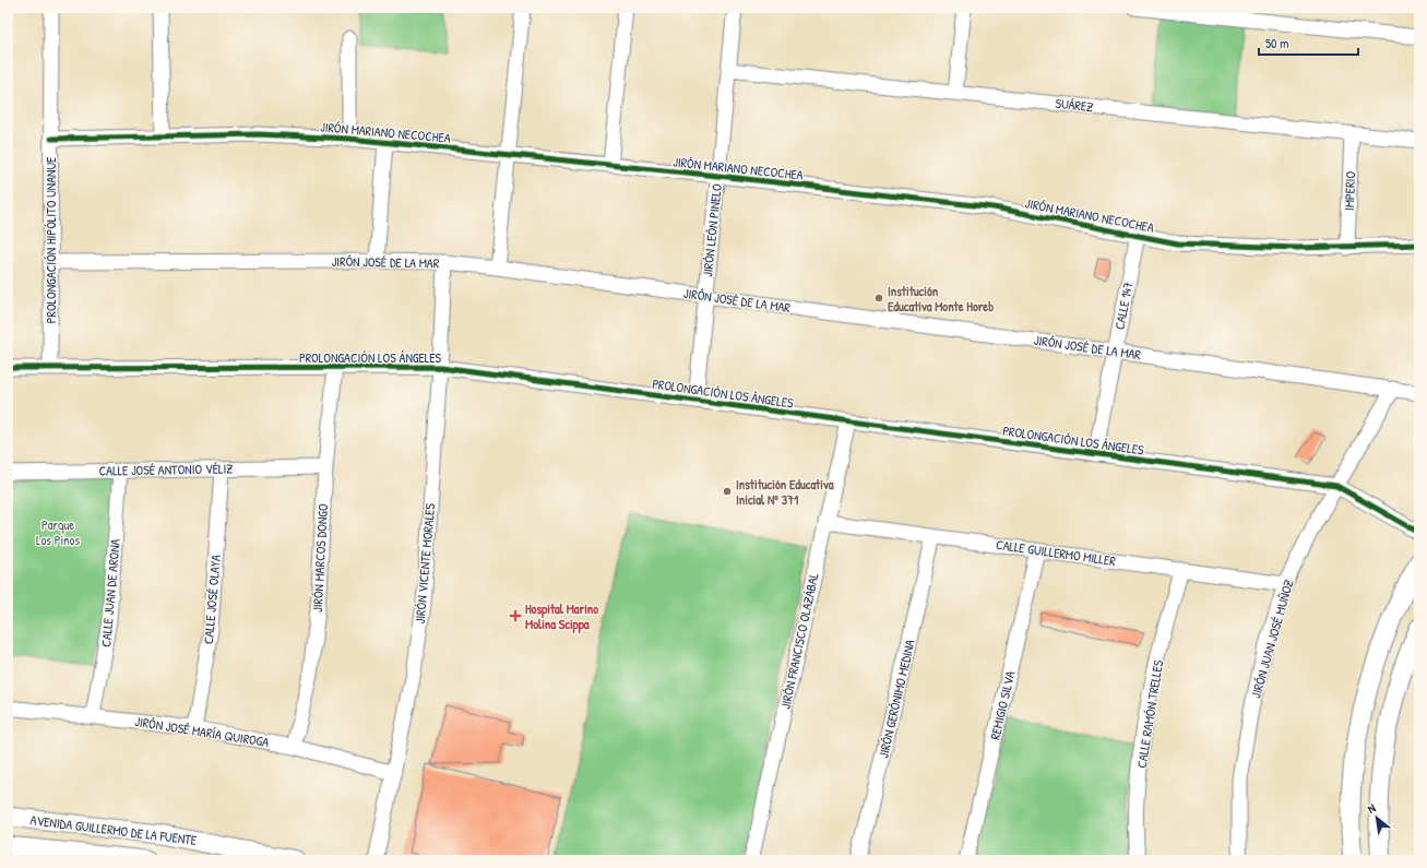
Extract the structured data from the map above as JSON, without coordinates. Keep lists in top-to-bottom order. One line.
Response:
{"streets":{"main road":["AVENIDA GUILLERMO DE LA FUENTE"],"street":["SUÁREZ","JIRÓN MARIANO NECOCHEA","IMPERIO","JIRÓN LEÓN PINELO","PROLONGACIÓN HIPÓLITO UNANUE","JIRÓN JOSÉ DE LA MAR","CALLE 147","PROLONGACIÓN LOS ÁNGELES","CALLE JOSÉ ANTONIO VÉLIZ","CALLE GUILLERMO MILLER","JIRÓN MARCOS DONGO","JIRÓN VICENTE MORALES","CALLE JUAN DE ARONA","CALLE JOSÉ OLAYA","JIRÓN JUAN JOSÉ MUÑOZ","JIRÓN FRANCISCO OLAZÁBAL","JIRÓN GERÓNIMO MEDINA","REMIGIO SILVA","CALLE RAMÓN TRELLES","JIRÓN JOSÉ MARÍA QUIROGA"]},"crossings":[["SUÁREZ","IMPERIO"],["SUÁREZ","JIRÓN LEÓN PINELO"],["JIRÓN MARIANO NECOCHEA","IMPERIO"],["JIRÓN MARIANO NECOCHEA","JIRÓN LEÓN PINELO"],["JIRÓN MARIANO NECOCHEA","PROLONGACIÓN HIPÓLITO UNANUE"],["JIRÓN MARIANO NECOCHEA","CALLE 147"],["JIRÓN LEÓN PINELO","JIRÓN JOSÉ DE LA MAR"],["JIRÓN LEÓN PINELO","PROLONGACIÓN LOS ÁNGELES"],["PROLONGACIÓN HIPÓLITO UNANUE","JIRÓN JOSÉ DE LA MAR"],["PROLONGACIÓN HIPÓLITO UNANUE","PROLONGACIÓN LOS ÁNGELES"],["JIRÓN JOSÉ DE LA MAR","CALLE 147"],["JIRÓN JOSÉ DE LA MAR","JIRÓN VICENTE MORALES"],["JIRÓN JOSÉ DE LA MAR","JIRÓN JUAN JOSÉ MUÑOZ"],["CALLE 147","PROLONGACIÓN LOS ÁNGELES"],["PROLONGACIÓN LOS ÁNGELES","JIRÓN MARCOS DONGO"],["PROLONGACIÓN LOS ÁNGELES","JIRÓN VICENTE MORALES"],["PROLONGACIÓN LOS ÁNGELES","JIRÓN JUAN JOSÉ MUÑOZ"],["PROLONGACIÓN LOS ÁNGELES","JIRÓN FRANCISCO OLAZÁBAL"],["CALLE JOSÉ ANTONIO VÉLIZ","JIRÓN MARCOS DONGO"],["CALLE JOSÉ ANTONIO VÉLIZ","CALLE JUAN DE ARONA"],["CALLE JOSÉ ANTONIO VÉLIZ","CALLE JOSÉ OLAYA"],["CALLE GUILLERMO MILLER","JIRÓN JUAN JOSÉ MUÑOZ"],["CALLE GUILLERMO MILLER","JIRÓN FRANCISCO OLAZÁBAL"],["CALLE GUILLERMO MILLER","JIRÓN GERÓNIMO MEDINA"],["CALLE GUILLERMO MILLER","REMIGIO SILVA"],["CALLE GUILLERMO MILLER","CALLE RAMÓN TRELLES"],["JIRÓN MARCOS DONGO","JIRÓN JOSÉ MARÍA QUIROGA"],["JIRÓN VICENTE MORALES","JIRÓN JOSÉ MARÍA QUIROGA"],["CALLE JUAN DE ARONA","JIRÓN JOSÉ MARÍA QUIROGA"],["CALLE JOSÉ OLAYA","JIRÓN JOSÉ MARÍA QUIROGA"]],"parks":["Parque Los Pinos"],"places":{"other":["Institución Educativa Monte Horeb","Institución Educativa Inicial Nº 371"],"health":["Hospital Marino Molina Scippa"]},"scale_bar":"50 m","north":"top left"}
